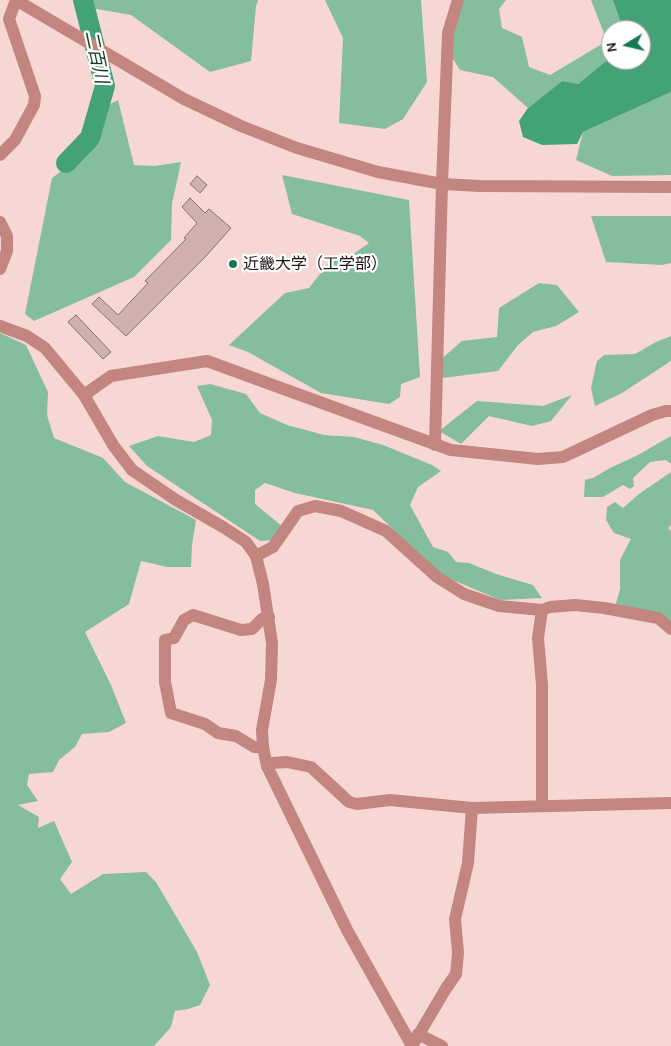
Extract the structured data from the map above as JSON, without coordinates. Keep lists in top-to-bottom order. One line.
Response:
{"water":["二百川"],"places":["近畿大学（工学部）"],"north":"left"}
